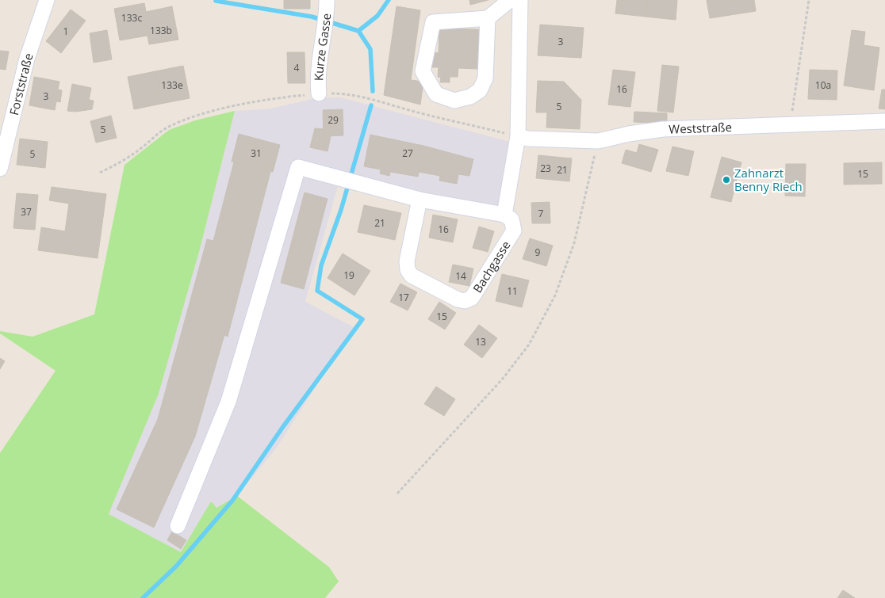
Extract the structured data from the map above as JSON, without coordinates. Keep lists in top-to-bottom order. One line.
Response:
{"streets":{"street":["Kurze Gasse","Forststraße","Weststraße","Bachgasse"]},"places":["Zahnarzt Benny Riech"],"house_numbers":["133c","133b","1","3","4","133e","10a","16","3","5","29","5","31","27","5","23","21","15","37","7","21","16","9","19","14","11","17","15","13"]}
